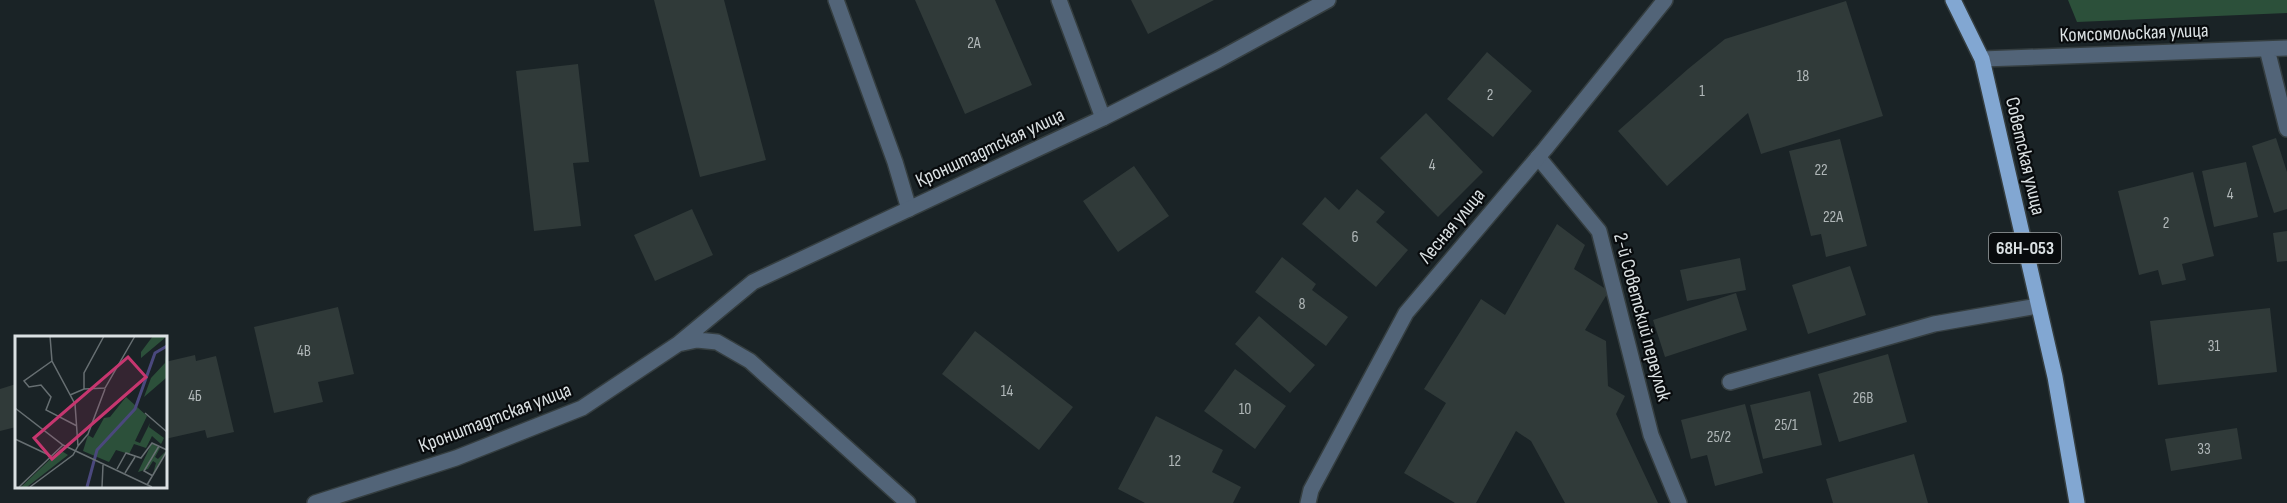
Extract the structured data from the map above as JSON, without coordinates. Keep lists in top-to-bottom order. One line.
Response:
{"streets":{"main road":["Советская улица","68Н-053"],"street":["Комсомольская улица","Кронштадтская улица","Лесная улица","2-й Советский переулок"]},"crossings":[["Комсомольская улица","Советская улица"],["Лесная улица","2-й Советский переулок"]],"house_numbers":["2А","18","1","2","4","22","4","22А","2","6","8","31","4В","14","4Б","26В","10","25/1","25/2","33","12"]}
